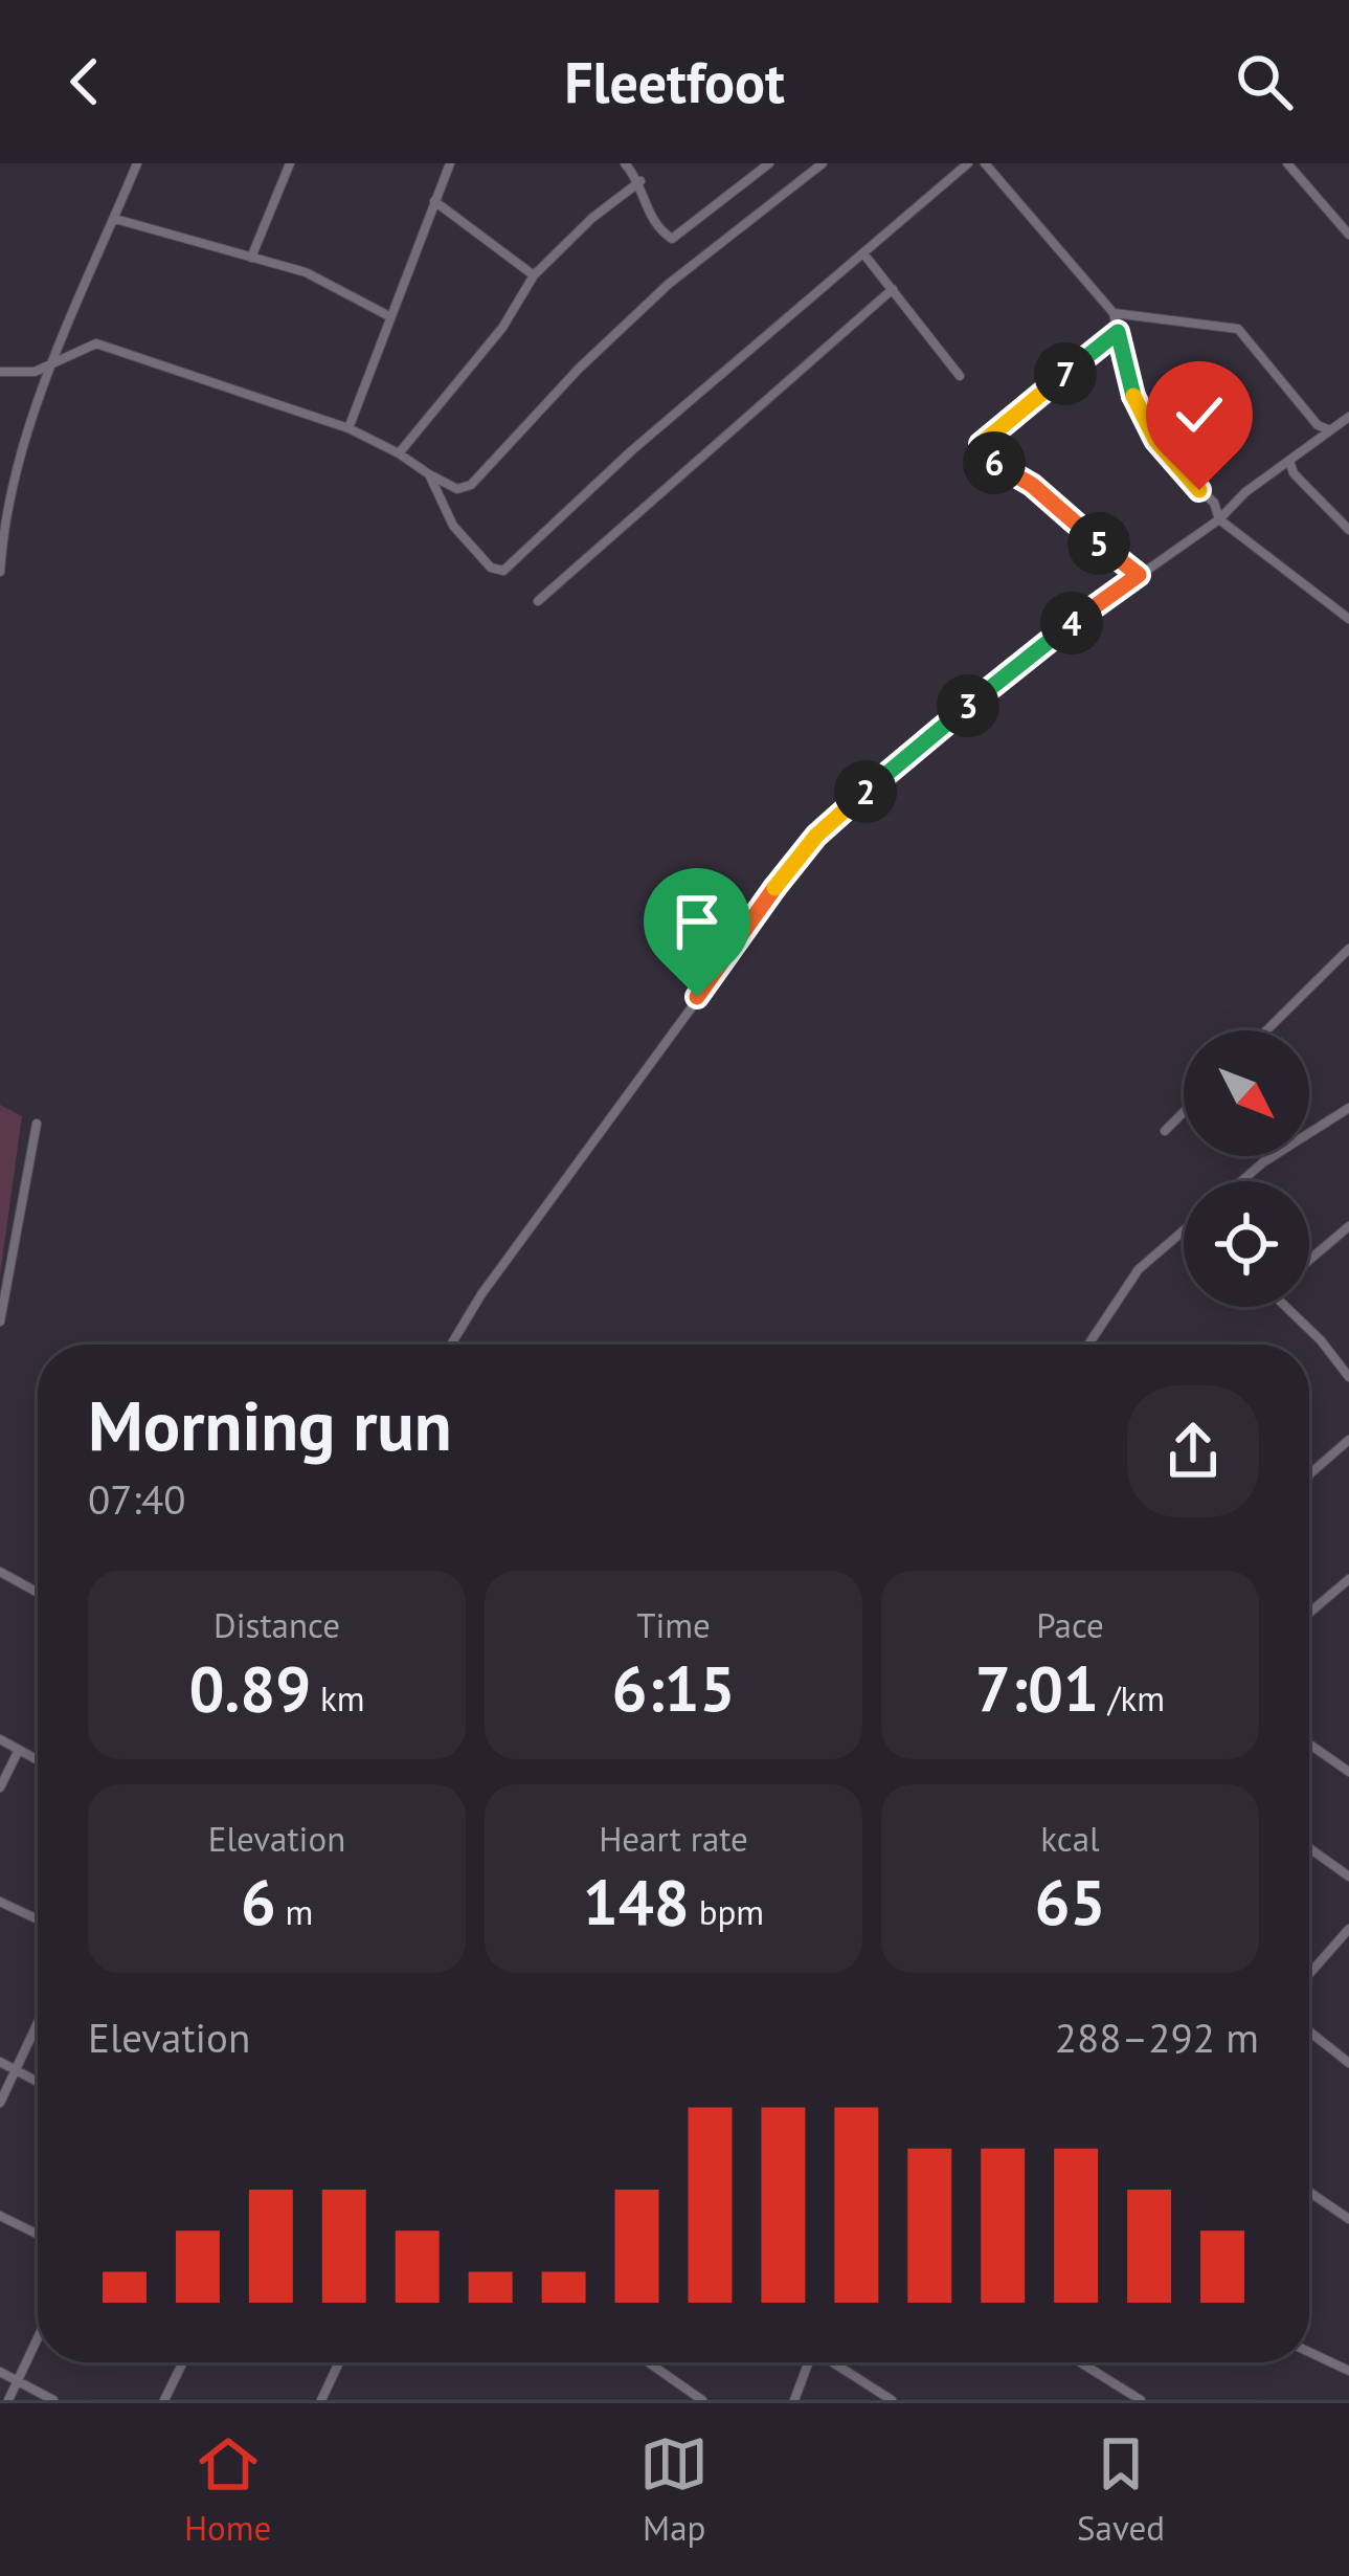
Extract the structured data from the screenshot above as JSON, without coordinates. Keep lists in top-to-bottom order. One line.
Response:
{"north":"bottom right","page":{"header":"Fleetfoot","pins":["7","6","5","4","3","2"],"heading":["Morning run","07:40"],"stats":[["Distance","0.89 km"],["Time","6:15"],["Pace","7:01 /km"],["Elevation","6 m"],["Heart rate","148 bpm"],["kcal","65"]],"chart":["Elevation","288–292 m"],"tabs":["Home","Map","Saved"]}}
